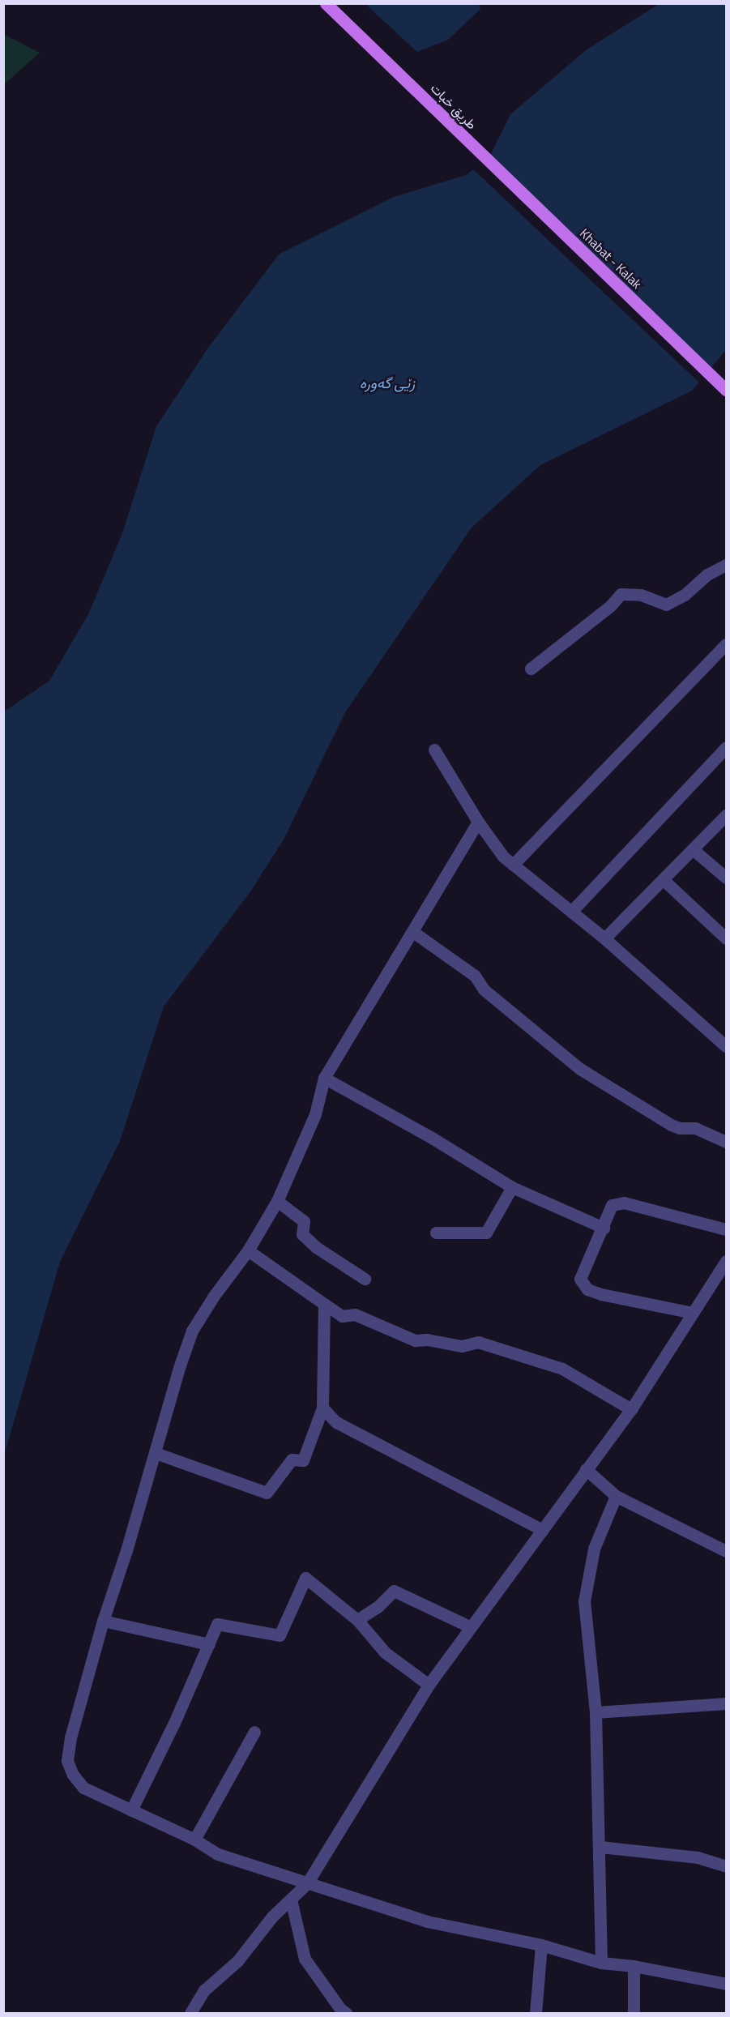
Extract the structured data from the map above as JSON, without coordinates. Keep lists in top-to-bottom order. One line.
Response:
{"streets":{"main road":["طريق خبات","Khabat - Kalak"]},"crossings":[["طريق خبات","Khabat - Kalak"]],"water":["زێی گەورە"]}
